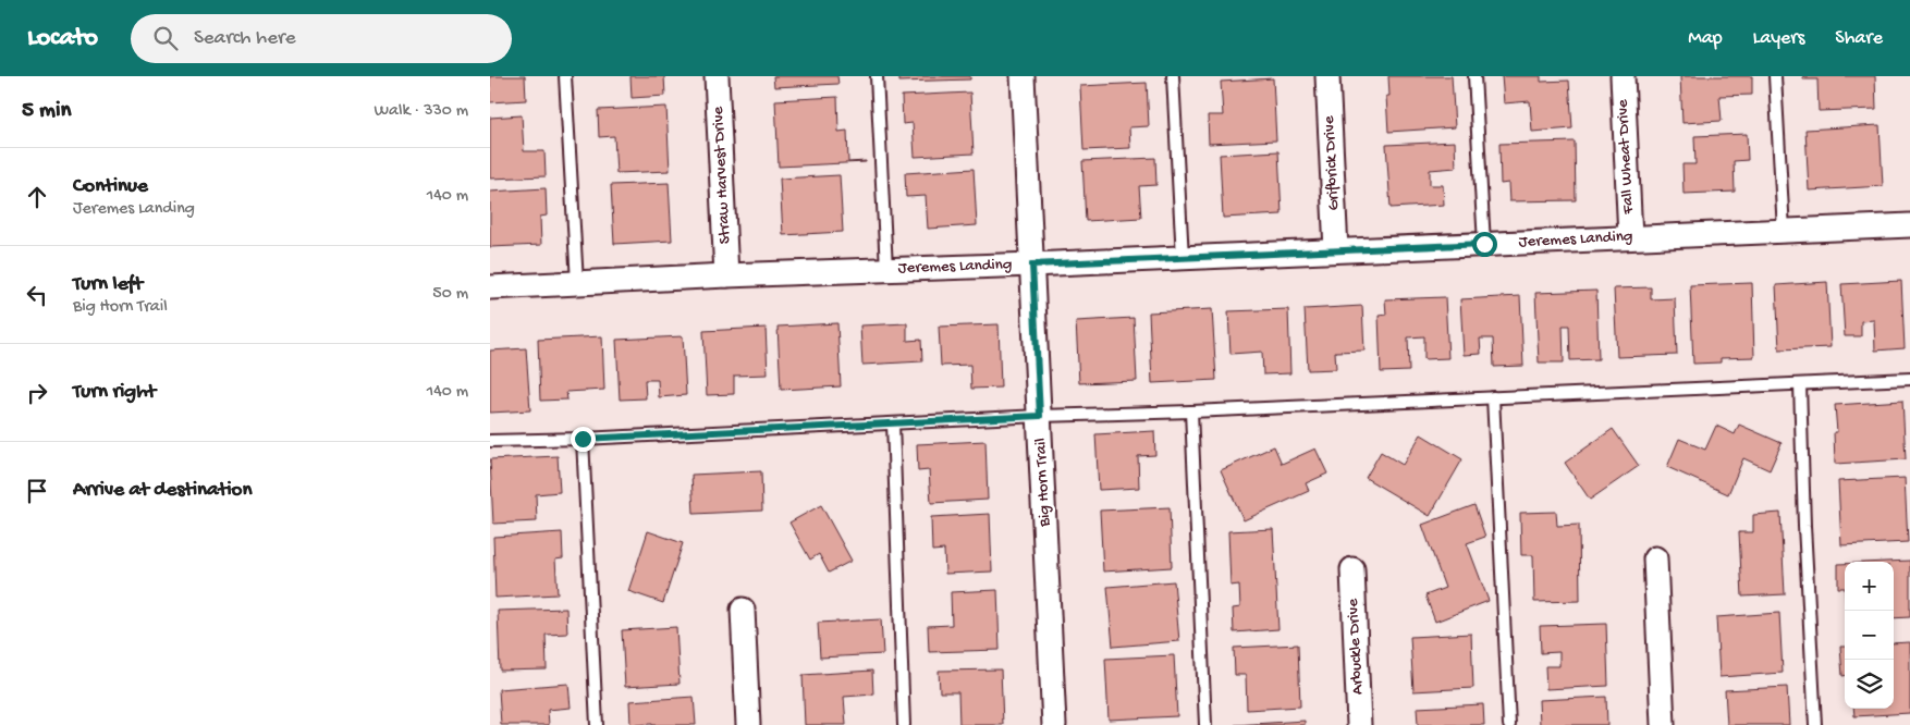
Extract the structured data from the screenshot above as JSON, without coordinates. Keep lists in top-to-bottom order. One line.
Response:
{"streets":{"street":["Fall Wheat Drive","Grifbrick Drive","Straw Harvest Drive","Jeremes Landing","Big Horn Trail","Arbuckle Drive"]},"crossings":[["Fall Wheat Drive","Jeremes Landing"],["Grifbrick Drive","Jeremes Landing"],["Straw Harvest Drive","Jeremes Landing"],["Jeremes Landing","Big Horn Trail"]],"page":{"header":"Locato","search":"Search here","nav":["Map","Layers","Share"],"heading":["5 min","Walk · 330 m"],"list":[["Continue","Jeremes Landing","140 m"],["Turn left","Big Horn Trail","50 m"],["Turn right","140 m"],"Arrive at destination"],"map_buttons":["+","−"]}}
